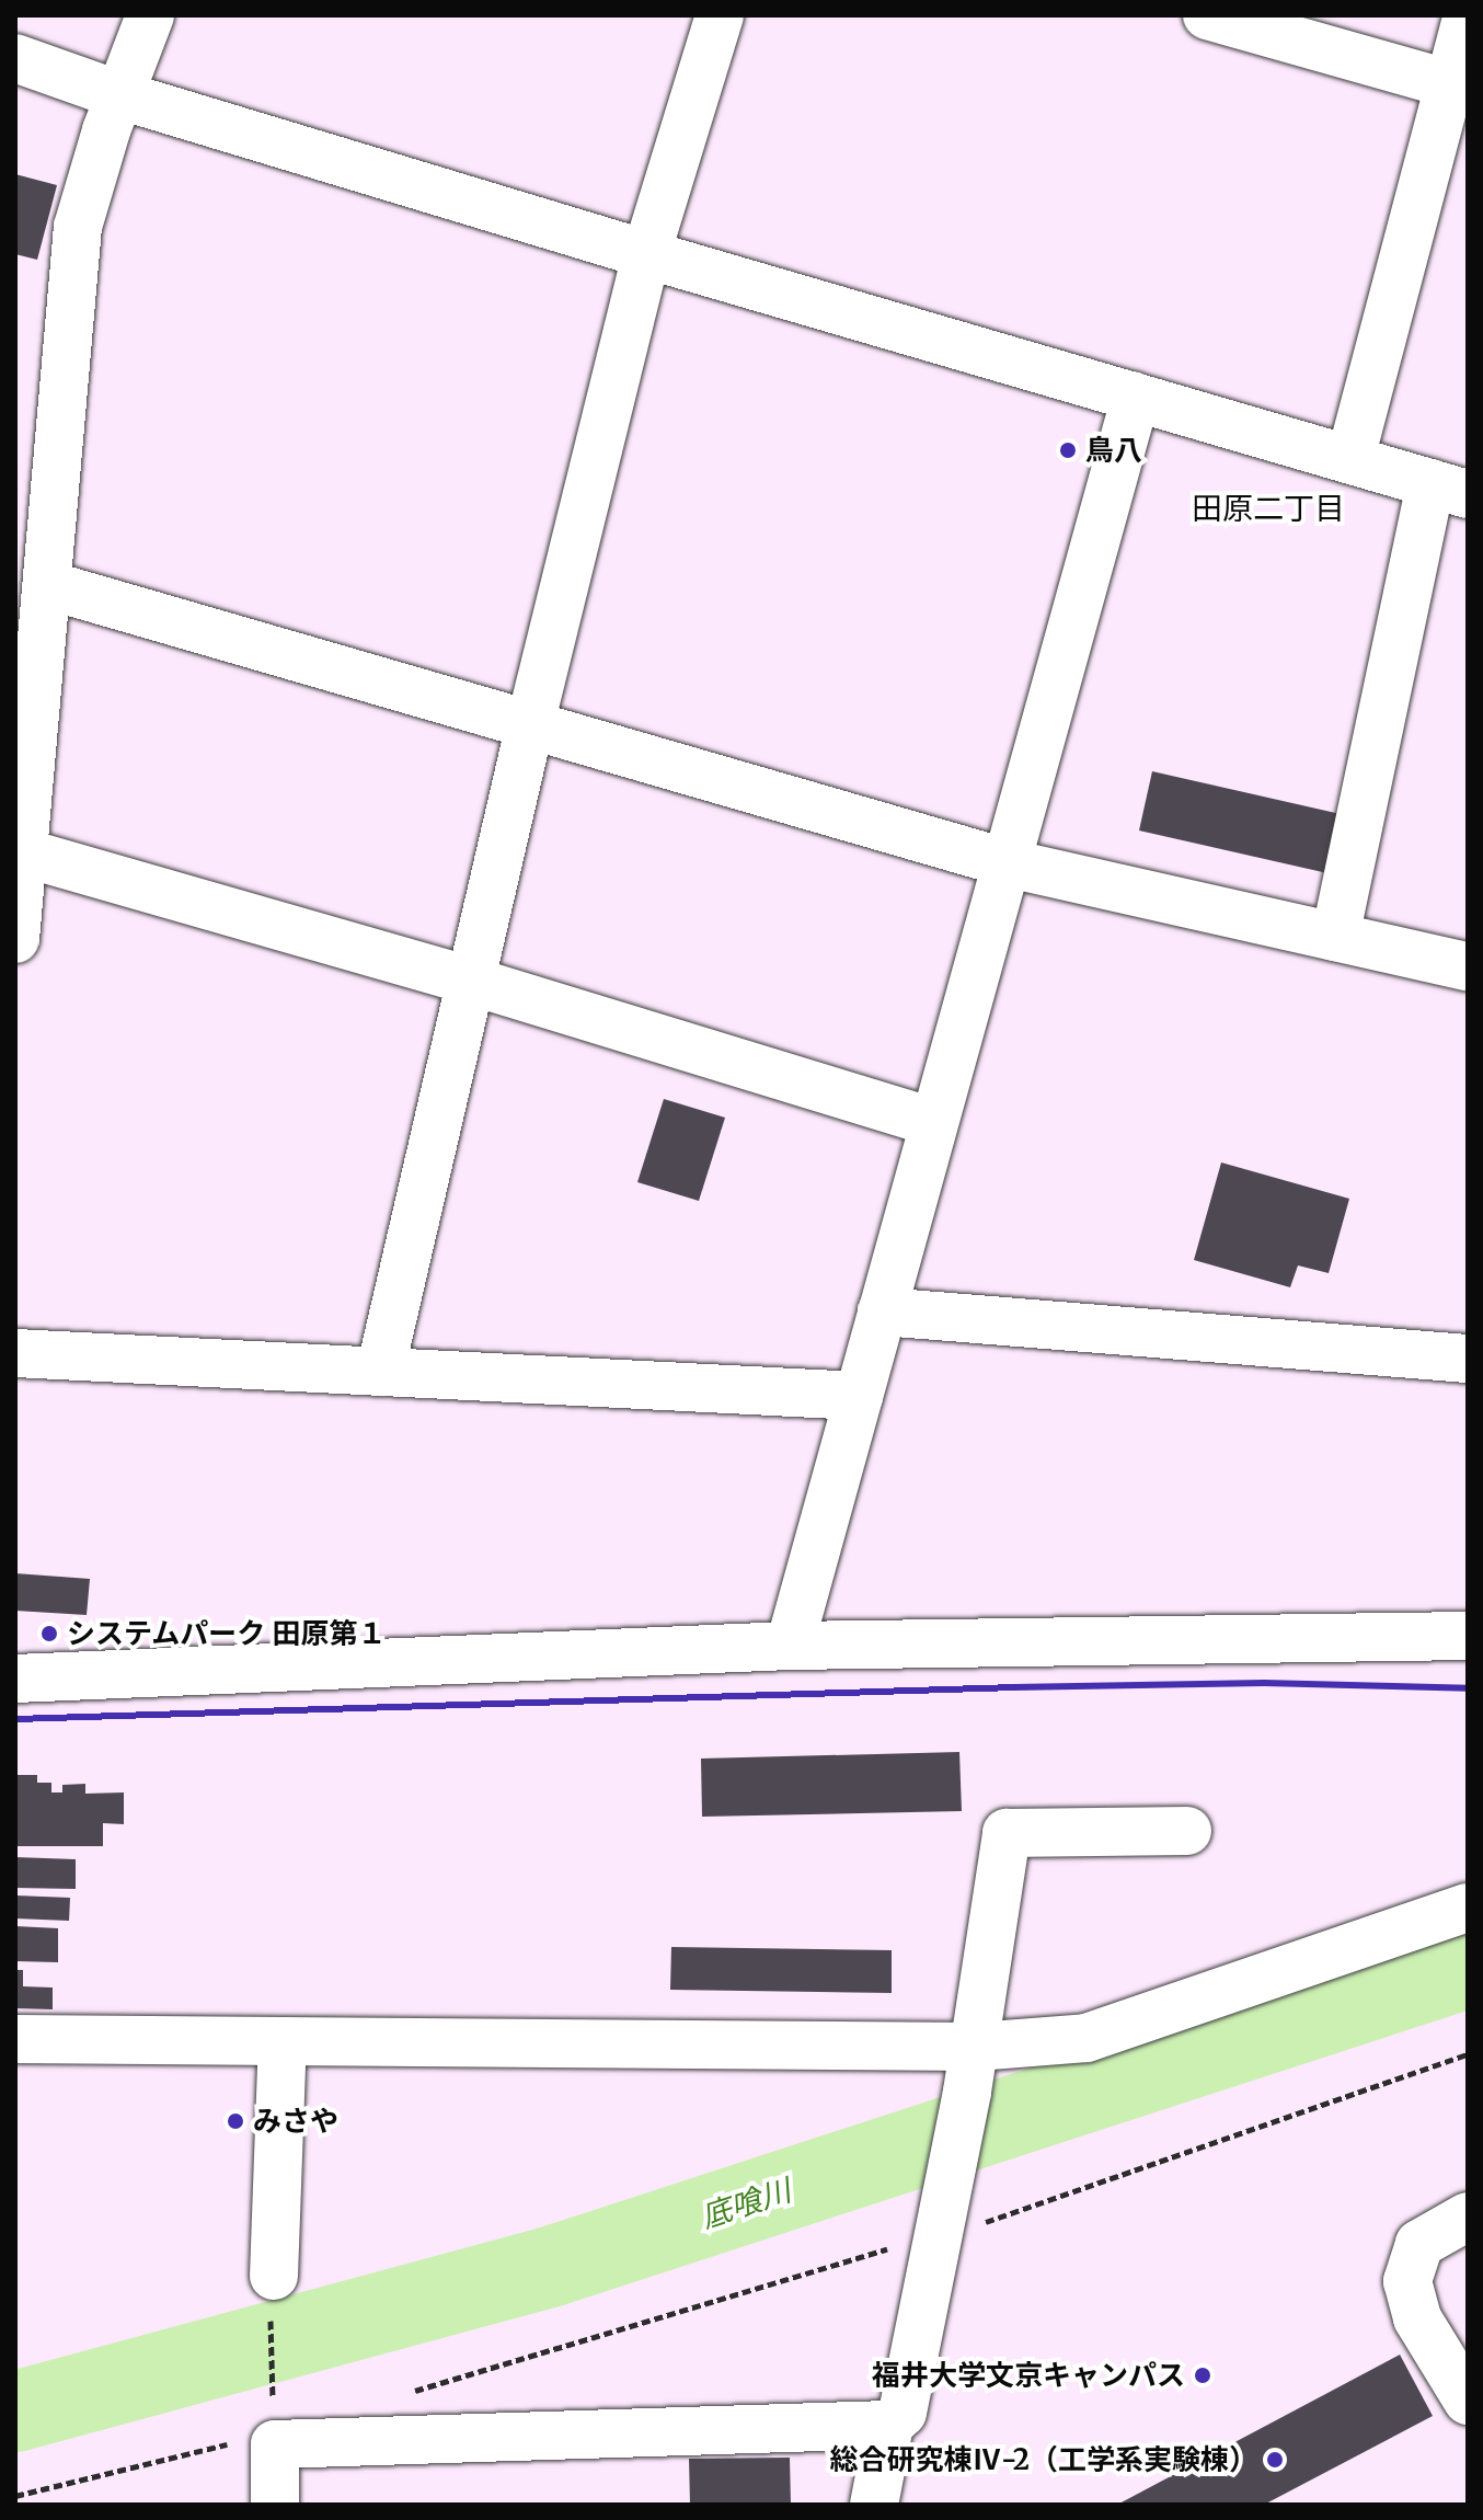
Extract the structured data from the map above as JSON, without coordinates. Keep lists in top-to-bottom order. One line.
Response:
{"districts":["田原二丁目"],"water":["底喰川"],"places":["鳥八","システムパーク 田原第１","みさや","福井大学文京キャンパス","総合研究棟Ⅳ-2（工学系実験棟）"]}
